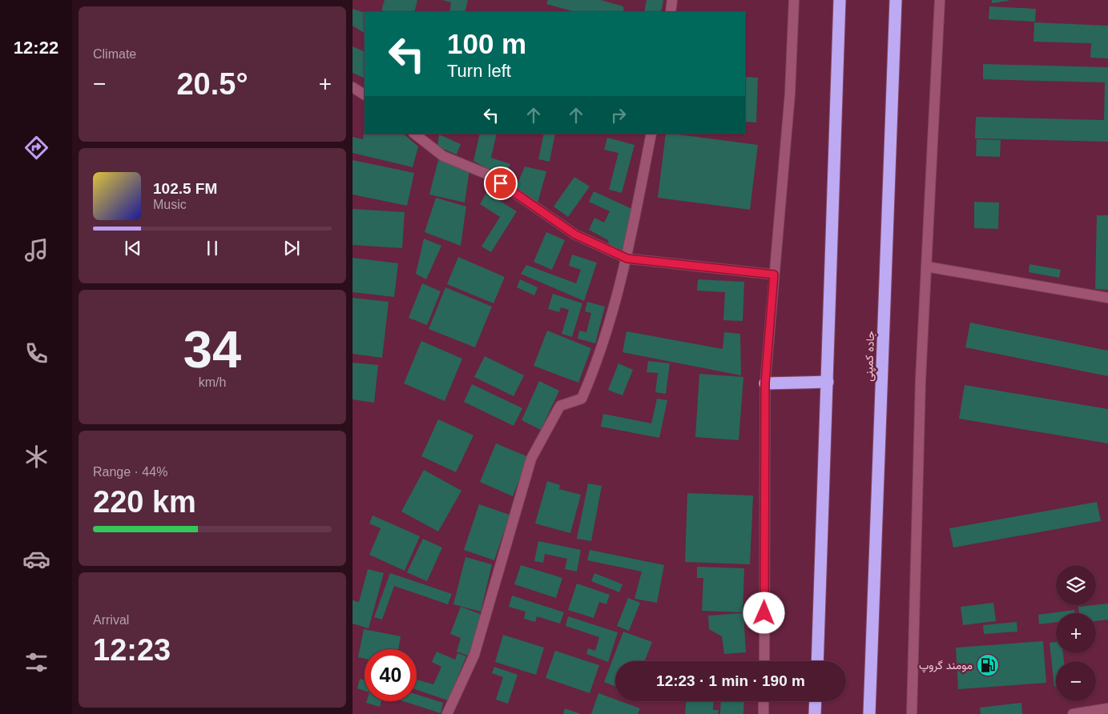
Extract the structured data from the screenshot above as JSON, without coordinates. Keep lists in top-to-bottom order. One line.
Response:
{"streets":{"highway":["جاده کمپنی"]},"places":{"fuel station":["مومند گروپ"]},"page":{"tabs":"12:22","tile":["Climate",["34","km/h"],["Range · 44%","220 km"],["Arrival","12:23"]],"turn":["100 m","Turn left"],"heat":["−","20.5°","+"],"song":["102.5 FM","Music"],"map_buttons":["+","−"],"limit":"40","trip":"12:23 · 1 min · 190 m"}}
